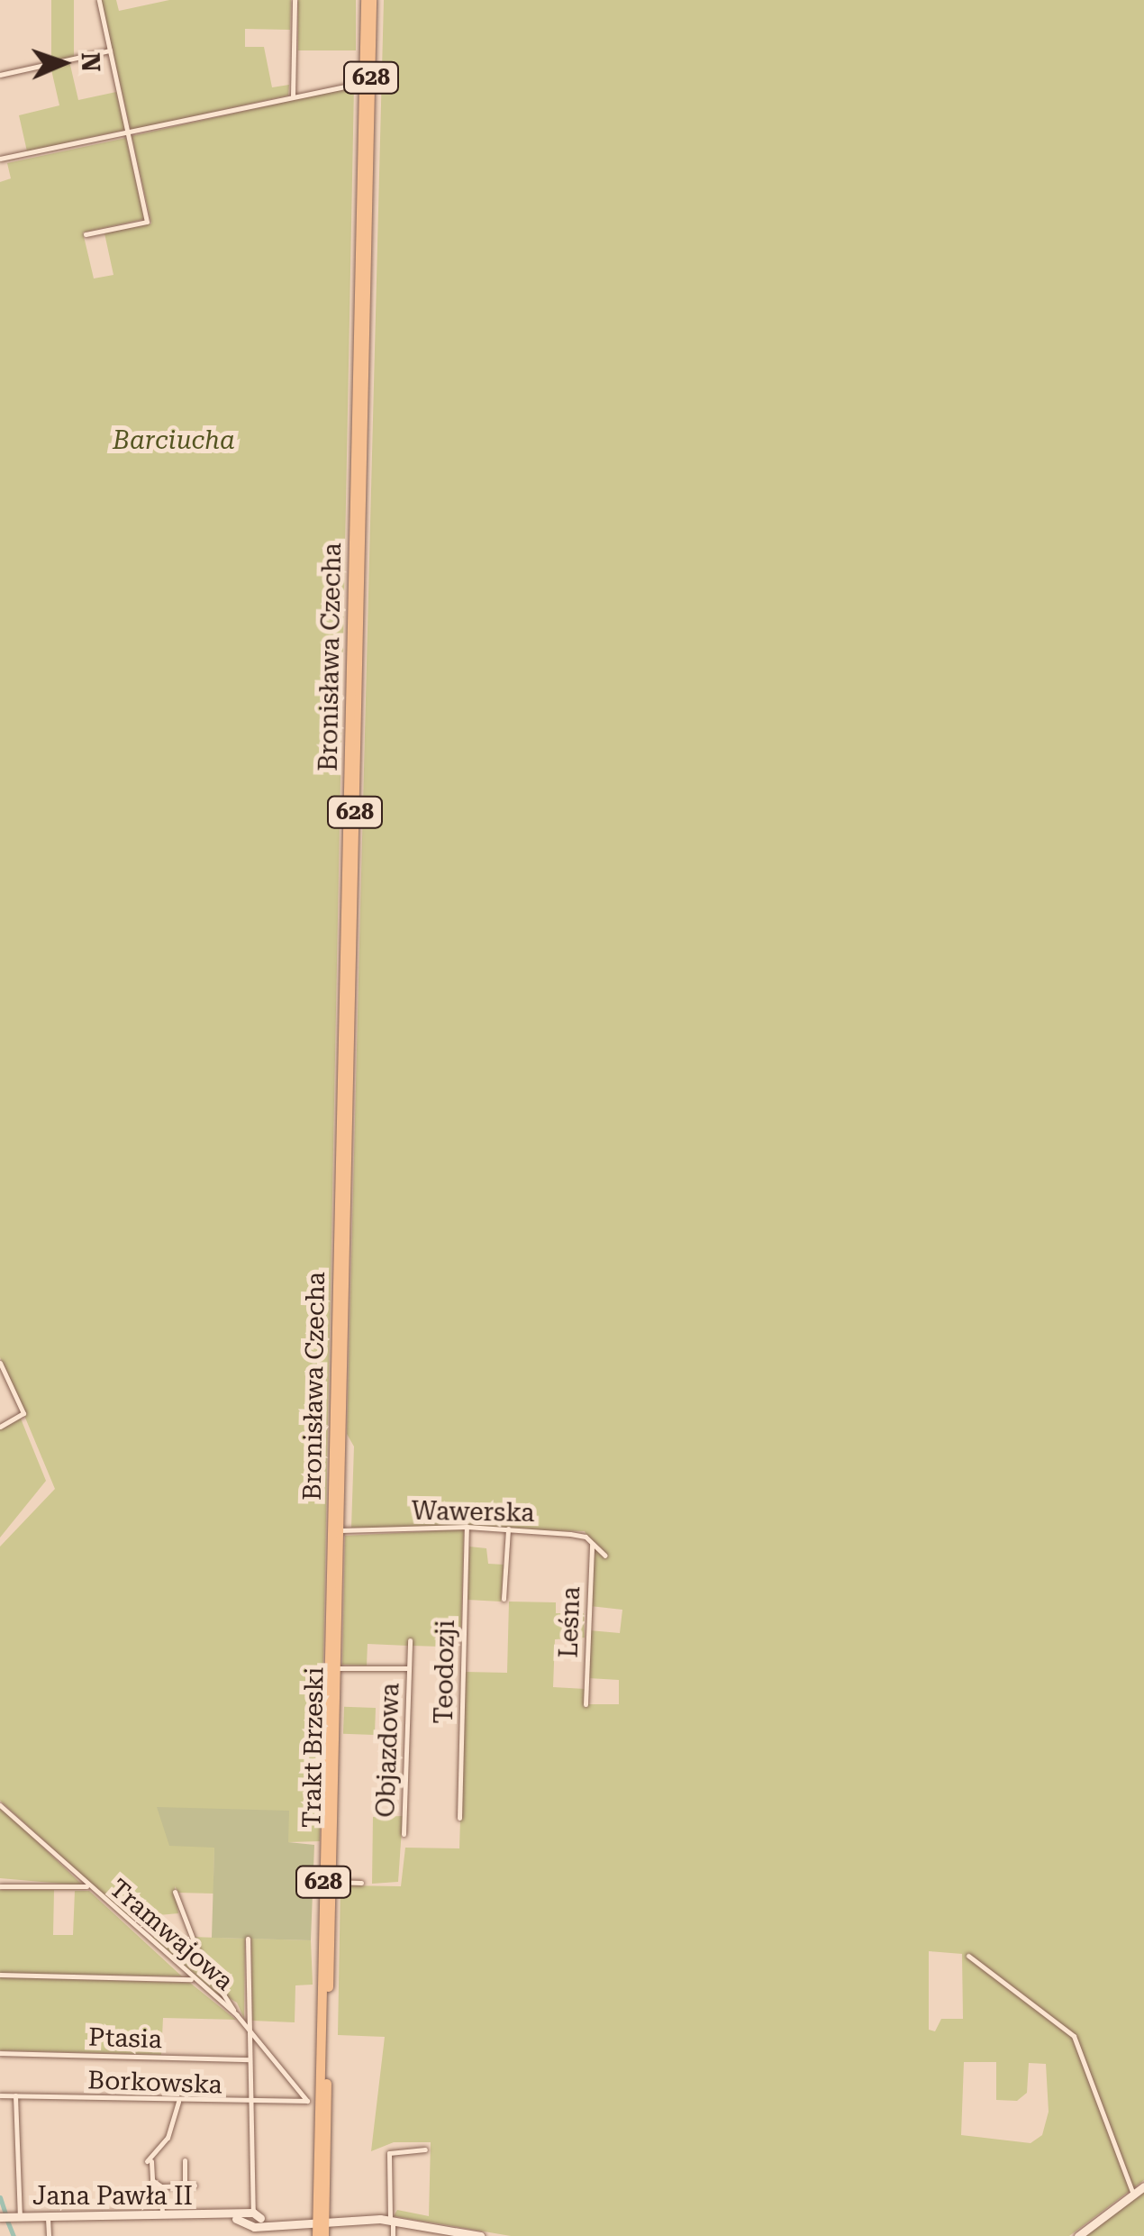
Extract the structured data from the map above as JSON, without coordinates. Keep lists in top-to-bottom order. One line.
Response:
{"streets":{"main road":["628","Bronisława Czecha","Trakt Brzeski"],"street":["Wawerska","Leśna","Teodozji","Objazdowa","Tramwajowa","Ptasia","Borkowska","Jana Pawła II"]},"crossings":[["Bronisława Czecha","Wawerska"],["Bronisława Czecha","Trakt Brzeski"],["Wawerska","Leśna"],["Wawerska","Teodozji"],["Wawerska","Trakt Brzeski"],["Trakt Brzeski","Objazdowa"],["Trakt Brzeski","Jana Pawła II"],["Tramwajowa","Borkowska"]],"parks":["Barciucha"],"north":"right"}
